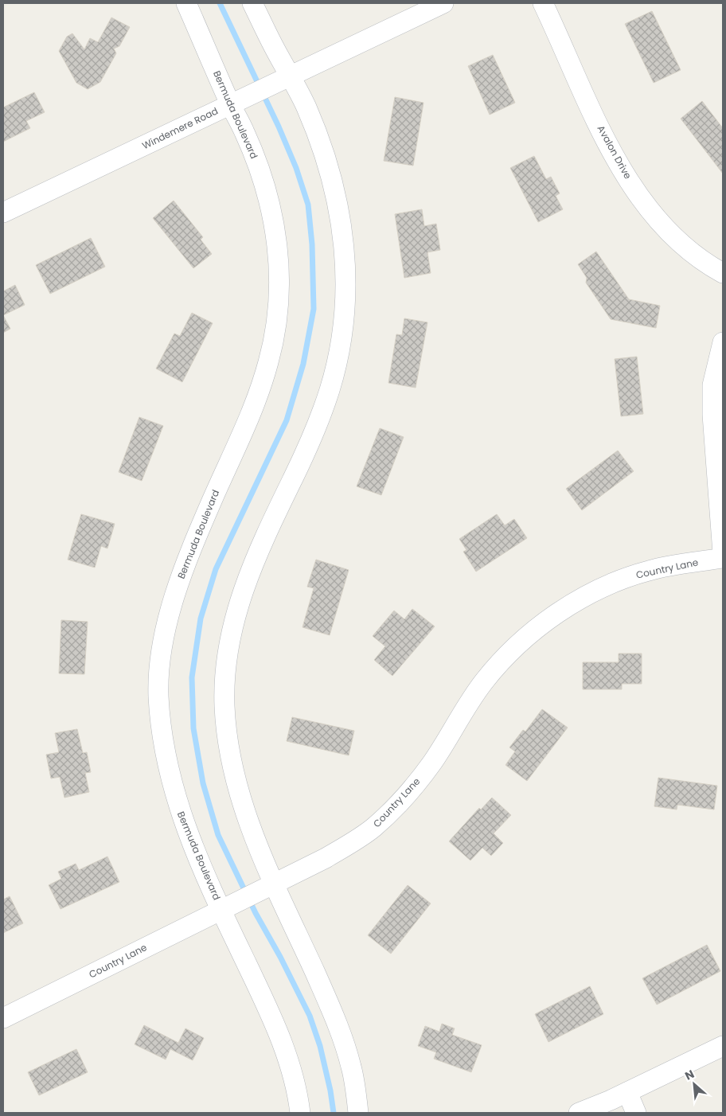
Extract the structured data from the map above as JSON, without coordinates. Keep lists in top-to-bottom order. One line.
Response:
{"streets":{"street":["Bermuda Boulevard","Windemere Road","Avalon Drive","Country Lane"]},"crossings":[["Bermuda Boulevard","Windemere Road"],["Bermuda Boulevard","Country Lane"]],"north":"top left"}
